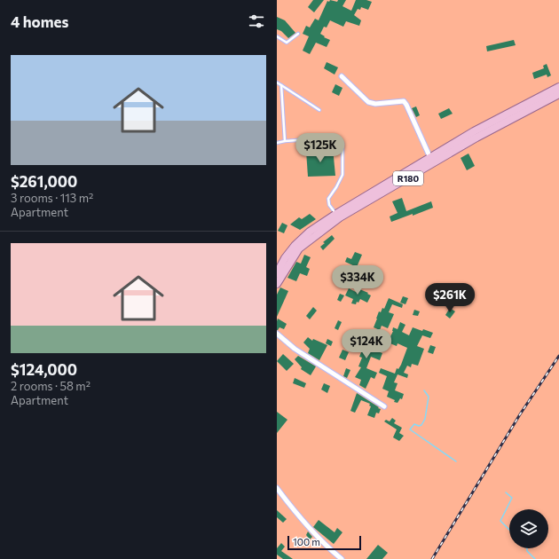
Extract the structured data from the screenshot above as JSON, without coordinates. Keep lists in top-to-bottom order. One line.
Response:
{"streets":{"main road":["R180"]},"scale_bar":"100 m","page":{"heading":"4 homes","list":[{"name":"$261,000","note":"3 rooms · 113 m² · Apartment"},{"name":"$124,000","note":"2 rooms · 58 m² · Apartment"}],"price":["$125K","$334K","$261K","$124K"],"scale":"100 m"}}
